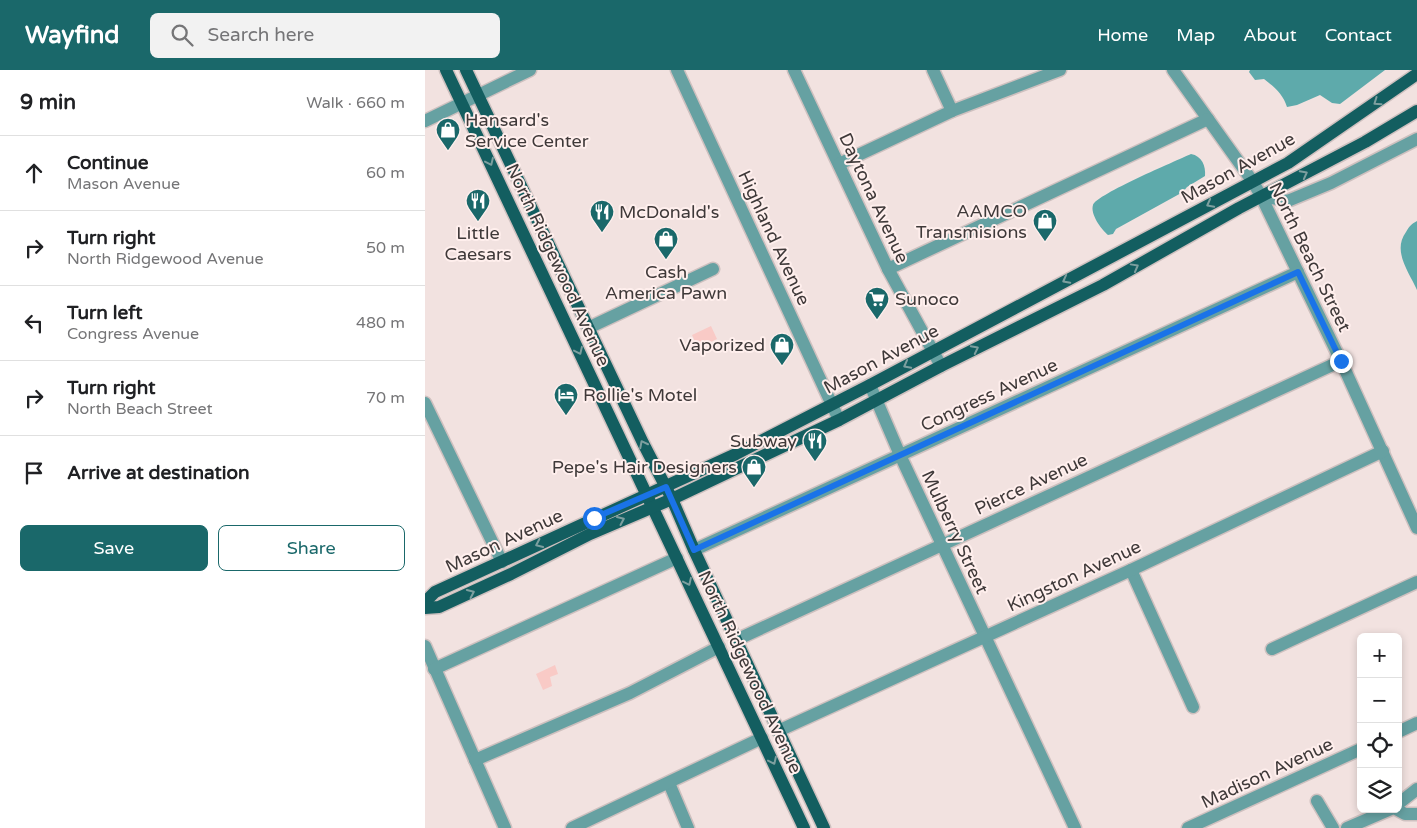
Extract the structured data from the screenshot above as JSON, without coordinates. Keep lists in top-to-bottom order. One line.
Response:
{"streets":{"main road":["Mason Avenue","North Ridgewood Avenue"],"street":["Daytona Avenue","Highland Avenue","North Beach Street","Congress Avenue","Pierce Avenue","Mulberry Street","Kingston Avenue","Madison Avenue"]},"crossings":[["Mason Avenue","Daytona Avenue"],["Mason Avenue","Highland Avenue"],["Mason Avenue","North Beach Street"],["Mason Avenue","North Ridgewood Avenue"],["Mason Avenue","Mulberry Street"],["North Beach Street","Congress Avenue"],["North Beach Street","Pierce Avenue"],["North Beach Street","Kingston Avenue"],["North Ridgewood Avenue","Congress Avenue"],["North Ridgewood Avenue","Pierce Avenue"],["North Ridgewood Avenue","Kingston Avenue"],["Congress Avenue","Mulberry Street"],["Pierce Avenue","Mulberry Street"],["Mulberry Street","Kingston Avenue"]],"places":{"shop":["Hansard's Service Center","AAMCO Transmisions","Cash America Pawn","Vaporized","Pepe's Hair Designers"],"restaurant":["Little Caesars","McDonald's","Subway"],"supermarket":["Sunoco"],"hotel":["Rollie's Motel"]},"page":{"header":"Wayfind","search":"Search here","nav":["Home","Map","About","Contact"],"heading":["9 min","Walk · 660 m"],"list":[["Continue","Mason Avenue","60 m"],["Turn right","North Ridgewood Avenue","50 m"],["Turn left","Congress Avenue","480 m"],["Turn right","North Beach Street","70 m"],"Arrive at destination"],"buttons":["Save","Share"],"map_buttons":["+","−"]}}
